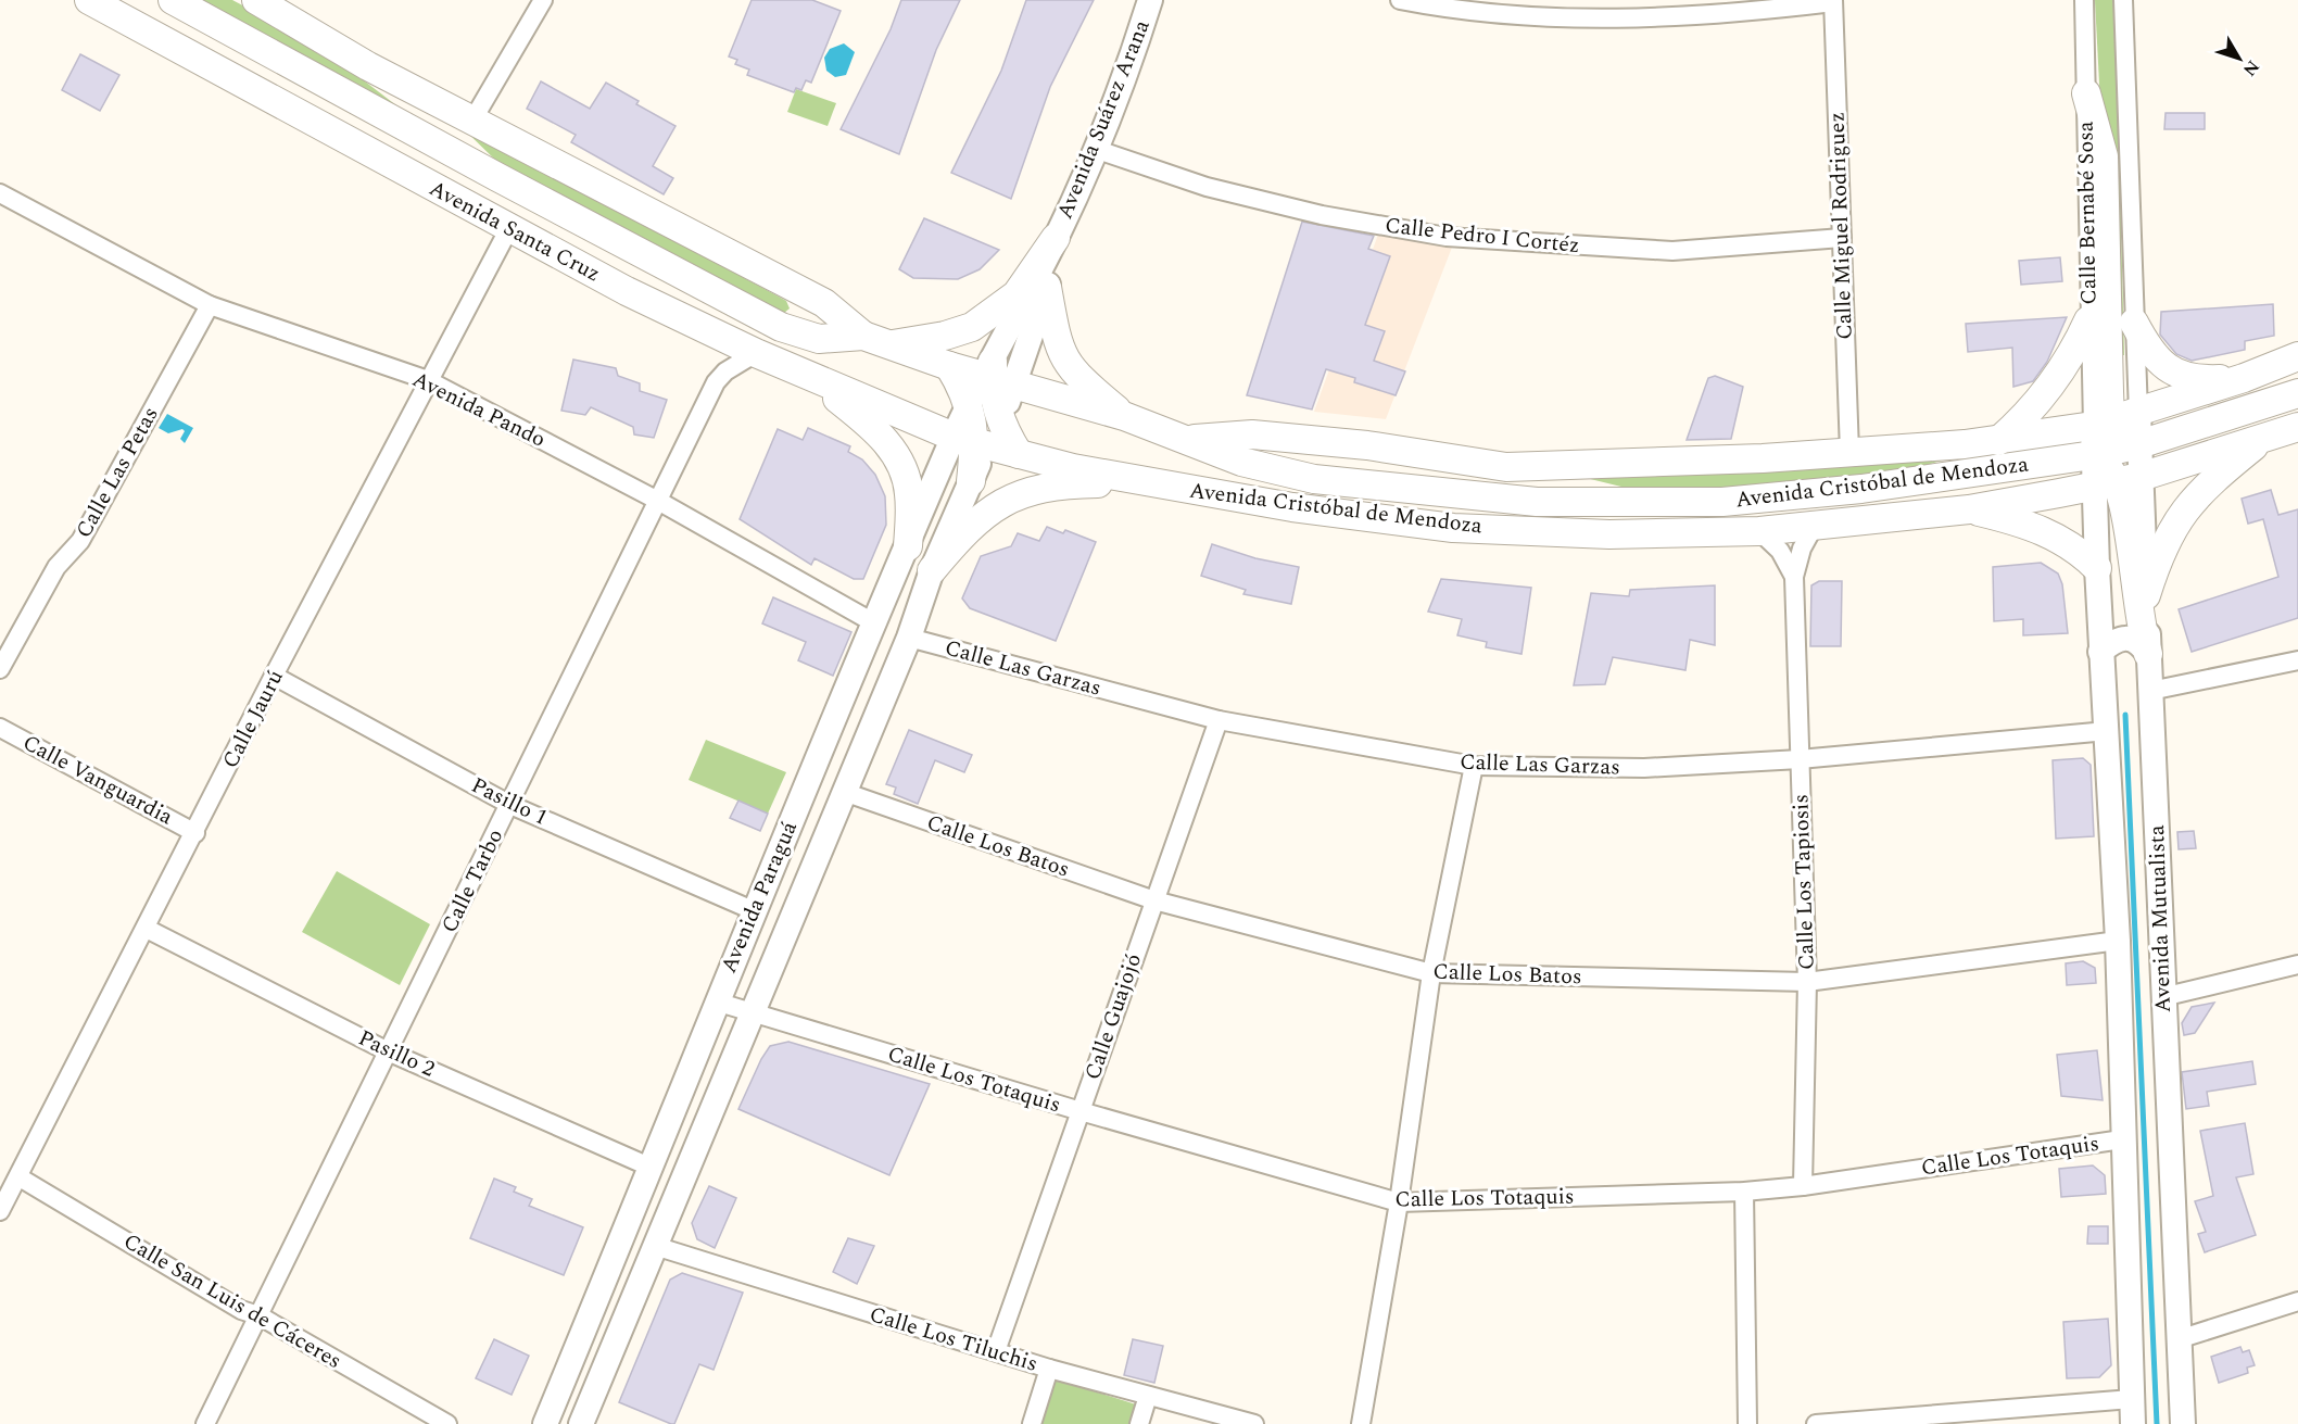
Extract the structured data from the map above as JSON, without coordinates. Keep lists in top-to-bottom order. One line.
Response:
{"streets":{"main road":["Avenida Suárez Arana","Avenida Santa Cruz","Avenida Cristóbal de Mendoza","Avenida Paraguá","Avenida Mutualista"],"street":["Calle Bernabé Sosa","Calle Miguel Rodriguez","Calle Pedro I Cortéz","Avenida Pando","Calle Las Petas","Calle Las Garzas","Calle Jaurú","Calle Vanguardia","Pasillo 1","Calle Los Batos","Calle Tarbo","Calle Los Tapiosis","Calle Guajojó","Pasillo 2","Calle Los Totaquis","Calle San Luis de Cáceres","Calle Los Tiluchis"]},"crossings":[["Avenida Suárez Arana","Avenida Santa Cruz"],["Avenida Suárez Arana","Calle Pedro I Cortéz"],["Avenida Suárez Arana","Avenida Cristóbal de Mendoza"],["Calle Bernabé Sosa","Avenida Cristóbal de Mendoza"],["Calle Bernabé Sosa","Avenida Mutualista"],["Calle Miguel Rodriguez","Calle Pedro I Cortéz"],["Calle Miguel Rodriguez","Avenida Cristóbal de Mendoza"],["Avenida Santa Cruz","Avenida Cristóbal de Mendoza"],["Avenida Santa Cruz","Calle Jaurú"],["Avenida Santa Cruz","Calle Tarbo"],["Avenida Santa Cruz","Avenida Paraguá"],["Avenida Pando","Calle Las Petas"],["Avenida Pando","Calle Jaurú"],["Avenida Pando","Calle Tarbo"],["Avenida Pando","Avenida Paraguá"],["Avenida Cristóbal de Mendoza","Calle Los Tapiosis"],["Avenida Cristóbal de Mendoza","Avenida Paraguá"],["Avenida Cristóbal de Mendoza","Avenida Mutualista"],["Calle Las Garzas","Calle Los Tapiosis"],["Calle Las Garzas","Avenida Paraguá"],["Calle Las Garzas","Avenida Mutualista"],["Calle Las Garzas","Calle Guajojó"],["Calle Jaurú","Calle Vanguardia"],["Calle Jaurú","Pasillo 1"],["Calle Jaurú","Pasillo 2"],["Calle Jaurú","Calle San Luis de Cáceres"],["Pasillo 1","Calle Tarbo"],["Pasillo 1","Avenida Paraguá"],["Calle Los Batos","Calle Los Tapiosis"],["Calle Los Batos","Avenida Paraguá"],["Calle Los Batos","Avenida Mutualista"],["Calle Los Batos","Calle Guajojó"],["Calle Tarbo","Pasillo 2"],["Calle Tarbo","Calle San Luis de Cáceres"],["Calle Los Tapiosis","Calle Los Totaquis"],["Avenida Paraguá","Pasillo 2"],["Avenida Paraguá","Calle Los Totaquis"],["Avenida Paraguá","Calle Los Tiluchis"],["Avenida Mutualista","Calle Los Totaquis"],["Calle Guajojó","Calle Los Totaquis"],["Calle Guajojó","Calle Los Tiluchis"]],"north":"bottom right"}
